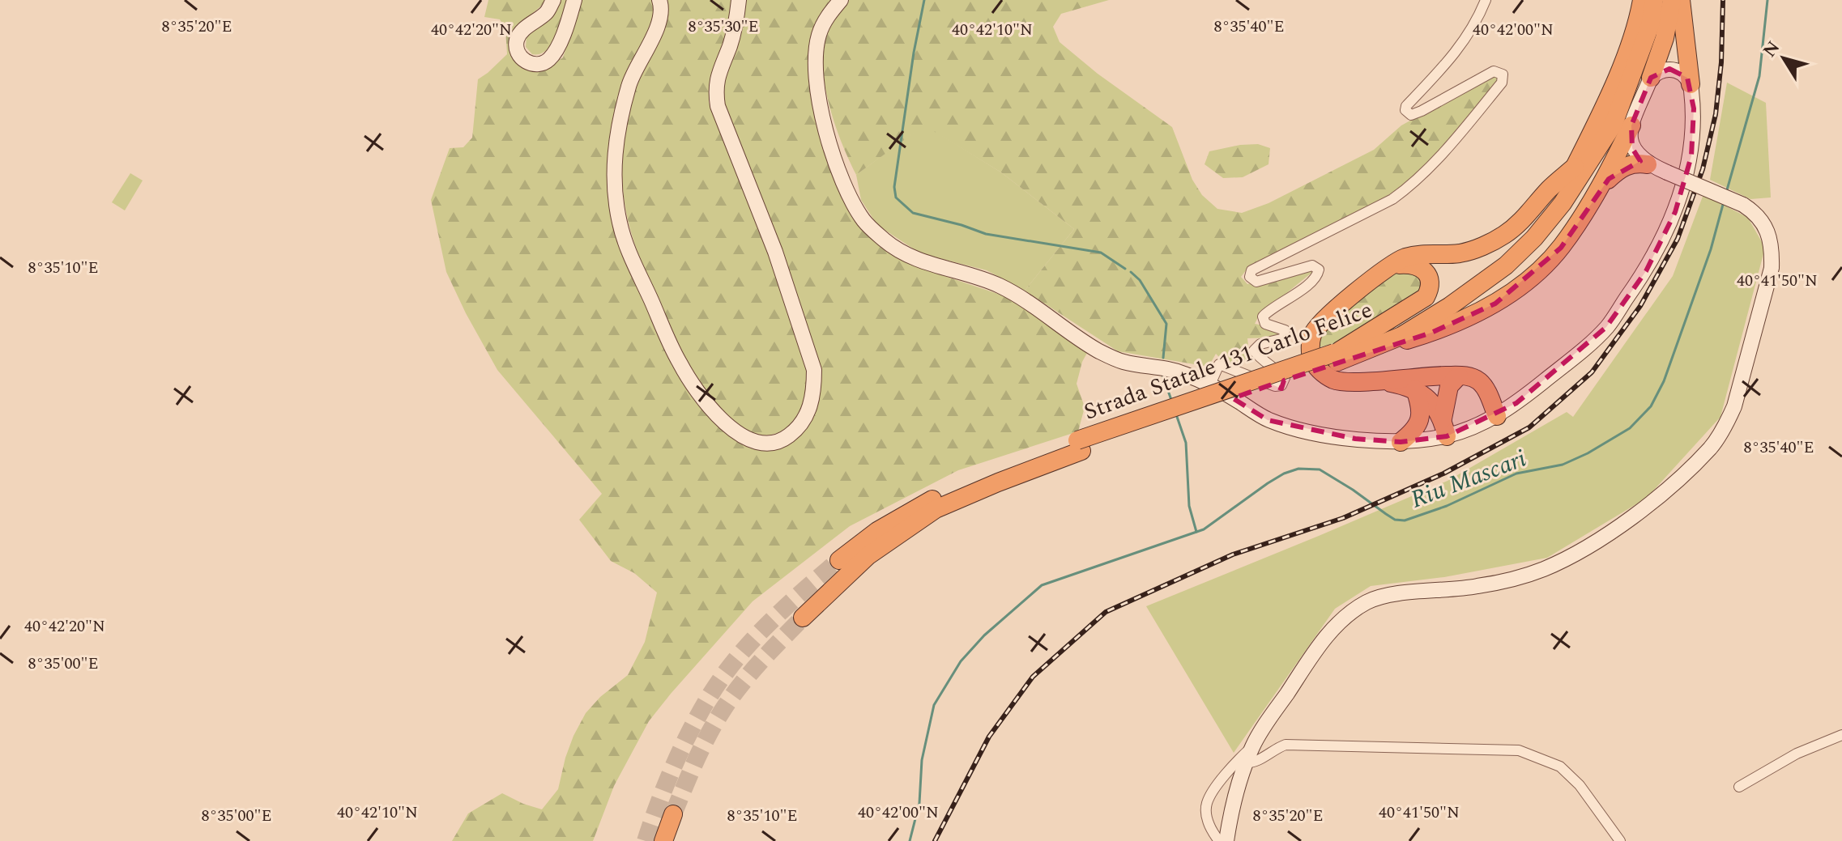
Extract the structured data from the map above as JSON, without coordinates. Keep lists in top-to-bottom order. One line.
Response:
{"streets":{"highway":["Strada Statale 131 Carlo Felice"]},"water":["Riu Mascari"],"north":"top left","coordinates":["8°35'20\"E","8°35'30\"E","8°35'40\"E","40°42'20\"N","40°42'10\"N","40°42'00\"N","8°35'10\"E","40°41'50\"N","8°35'00\"E"]}
